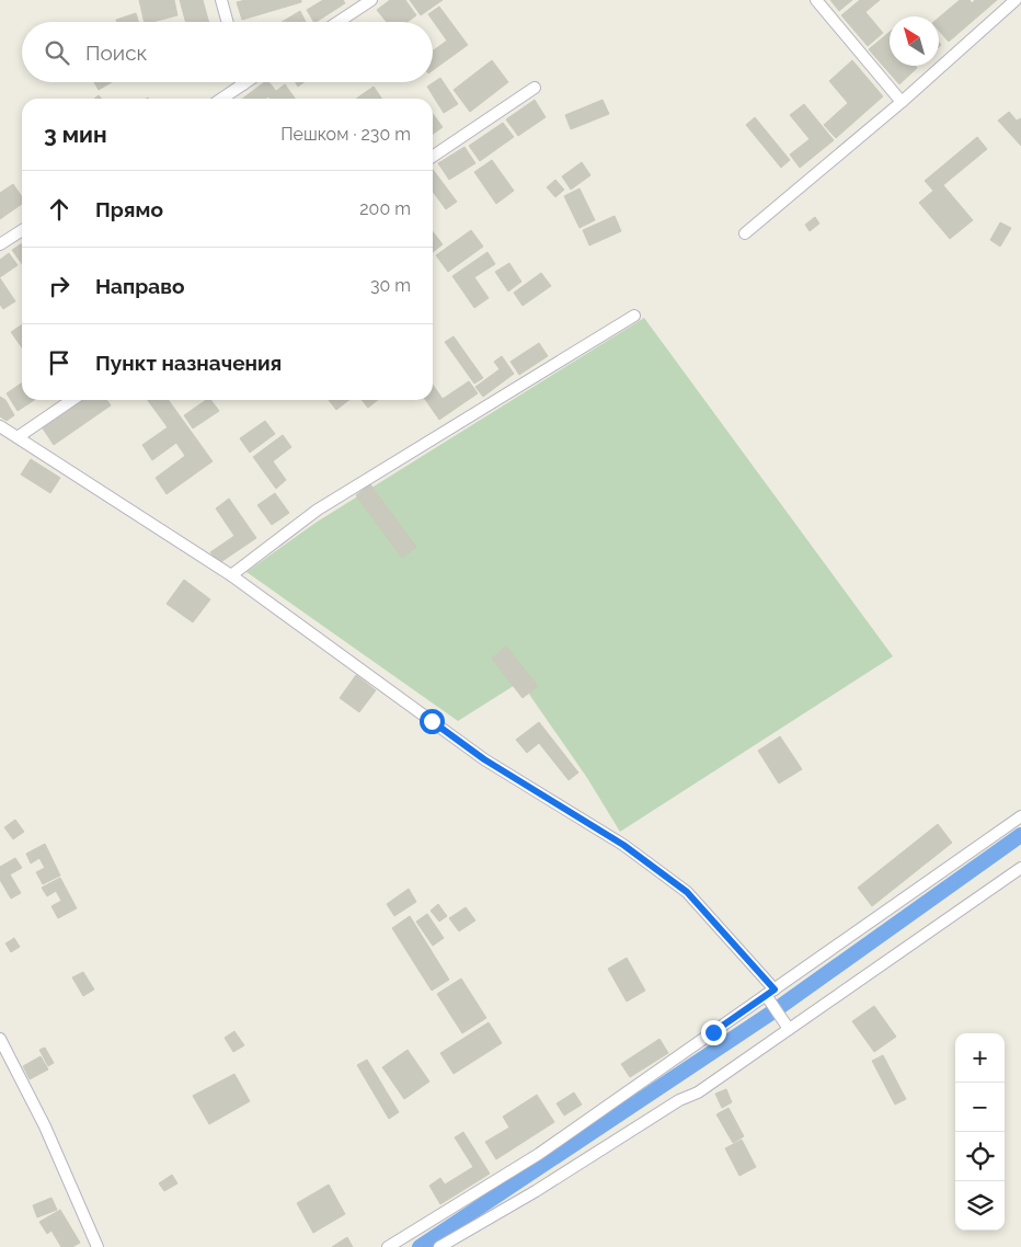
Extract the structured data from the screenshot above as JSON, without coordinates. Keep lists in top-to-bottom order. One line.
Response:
{"north":"top left","page":{"search":"Поиск","heading":["3 мин","Пешком · 230 m"],"list":[["Прямо","200 m"],["Направо","30 m"],"Пункт назначения"],"map_buttons":["+","−"]}}
